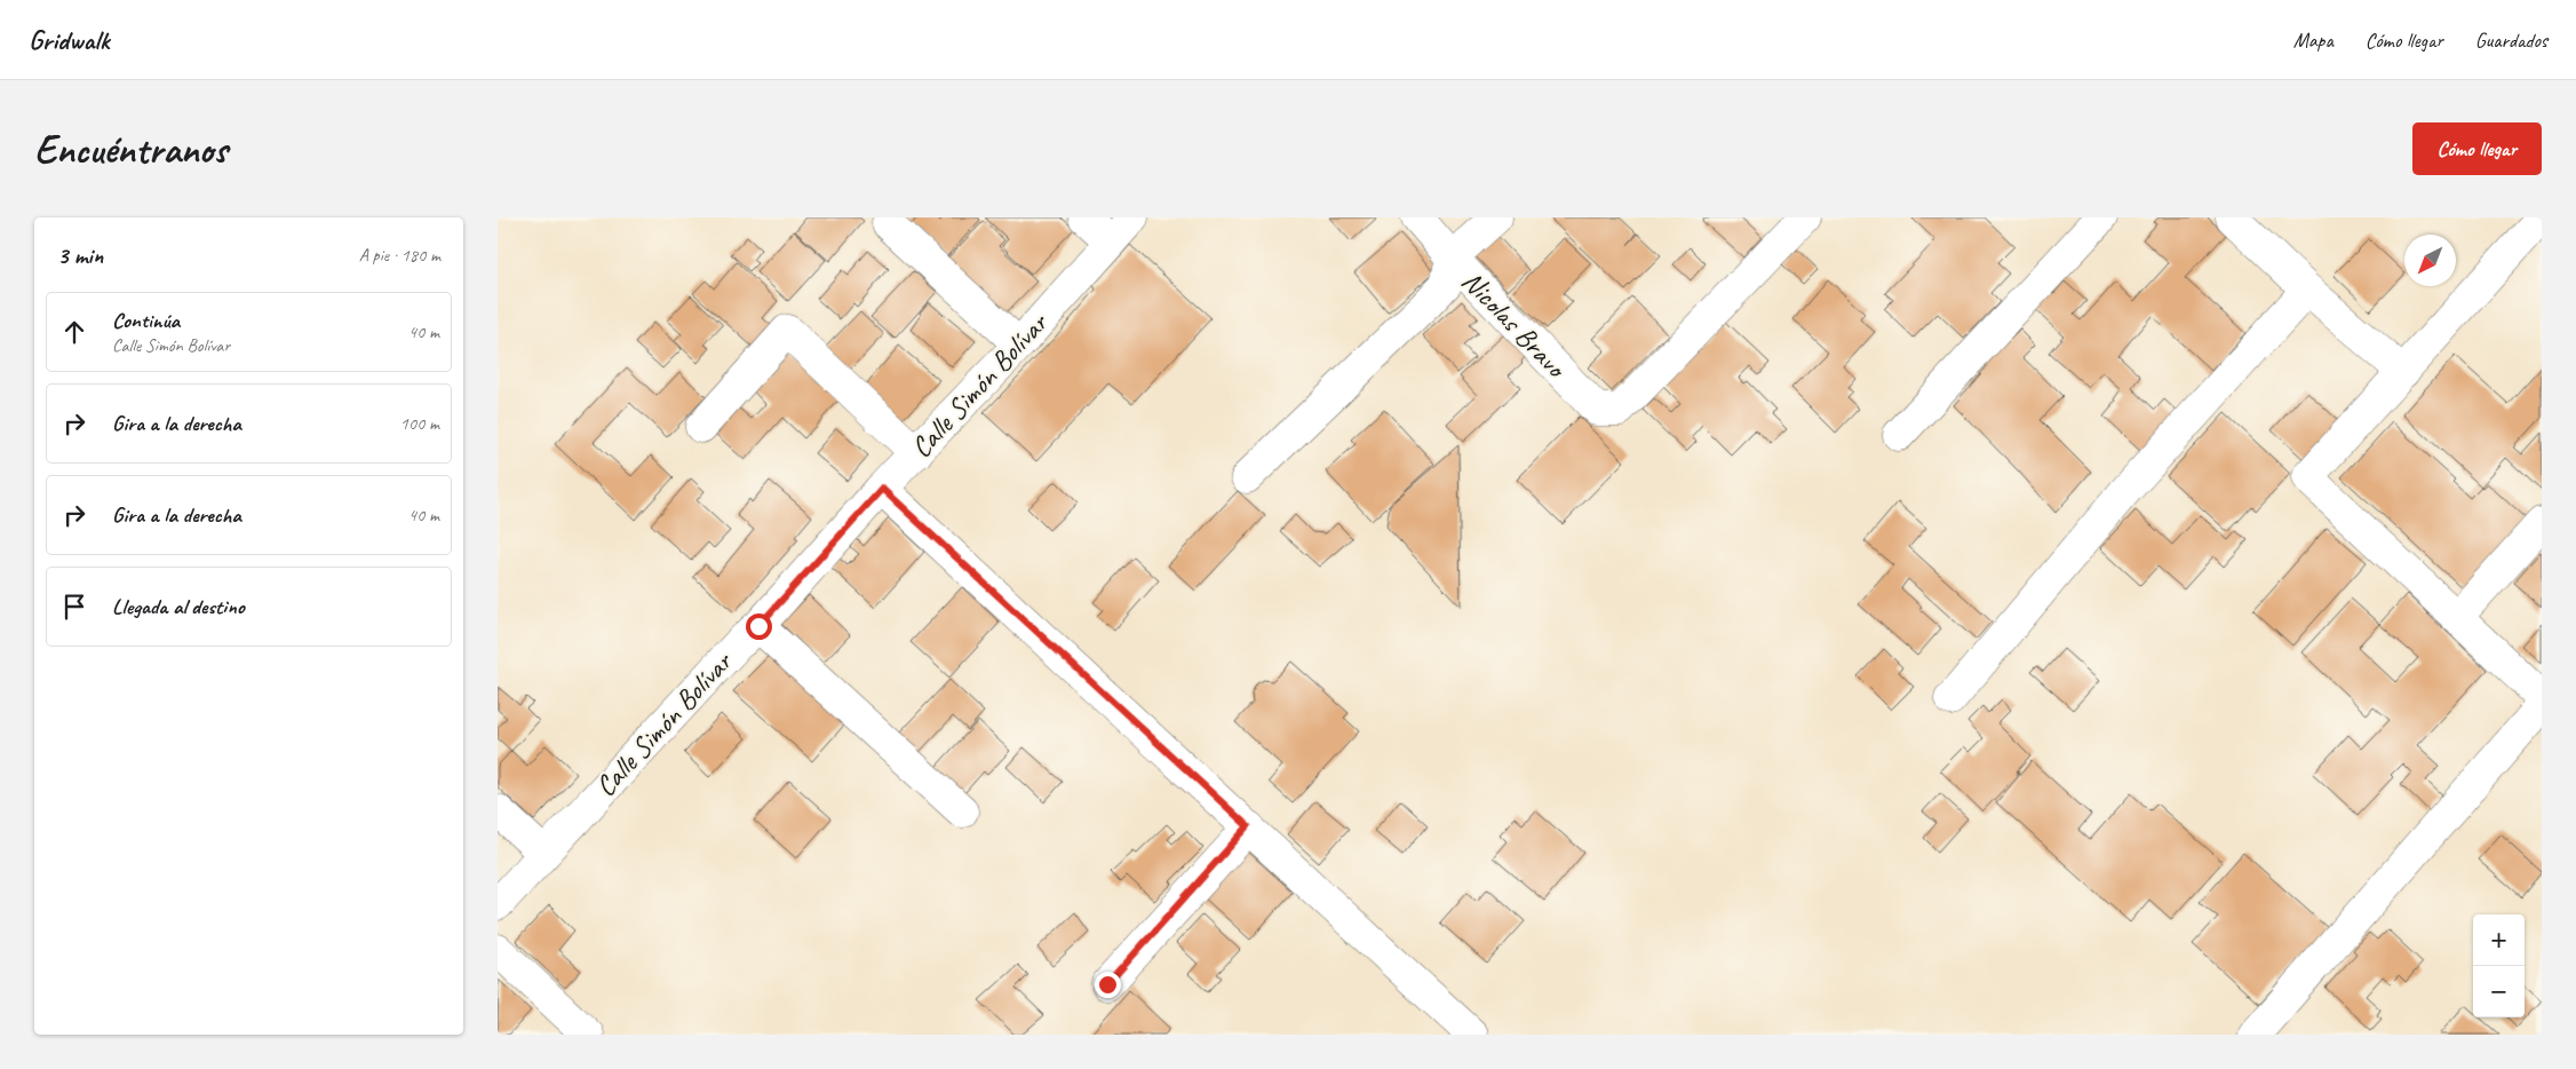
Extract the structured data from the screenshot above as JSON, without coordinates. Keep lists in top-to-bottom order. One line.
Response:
{"streets":{"street":["Nicolas Bravo","Calle Simón Bolívar"]},"north":"bottom left","page":{"header":"Gridwalk","nav":["Mapa","Cómo llegar","Guardados"],"buttons":"Cómo llegar","title":"Encuéntranos","heading":["3 min","A pie · 180 m"],"list":[["Continúa","Calle Simón Bolívar","40 m"],["Gira a la derecha","100 m"],["Gira a la derecha","40 m"],"Llegada al destino"],"map_buttons":["+","−"]}}
